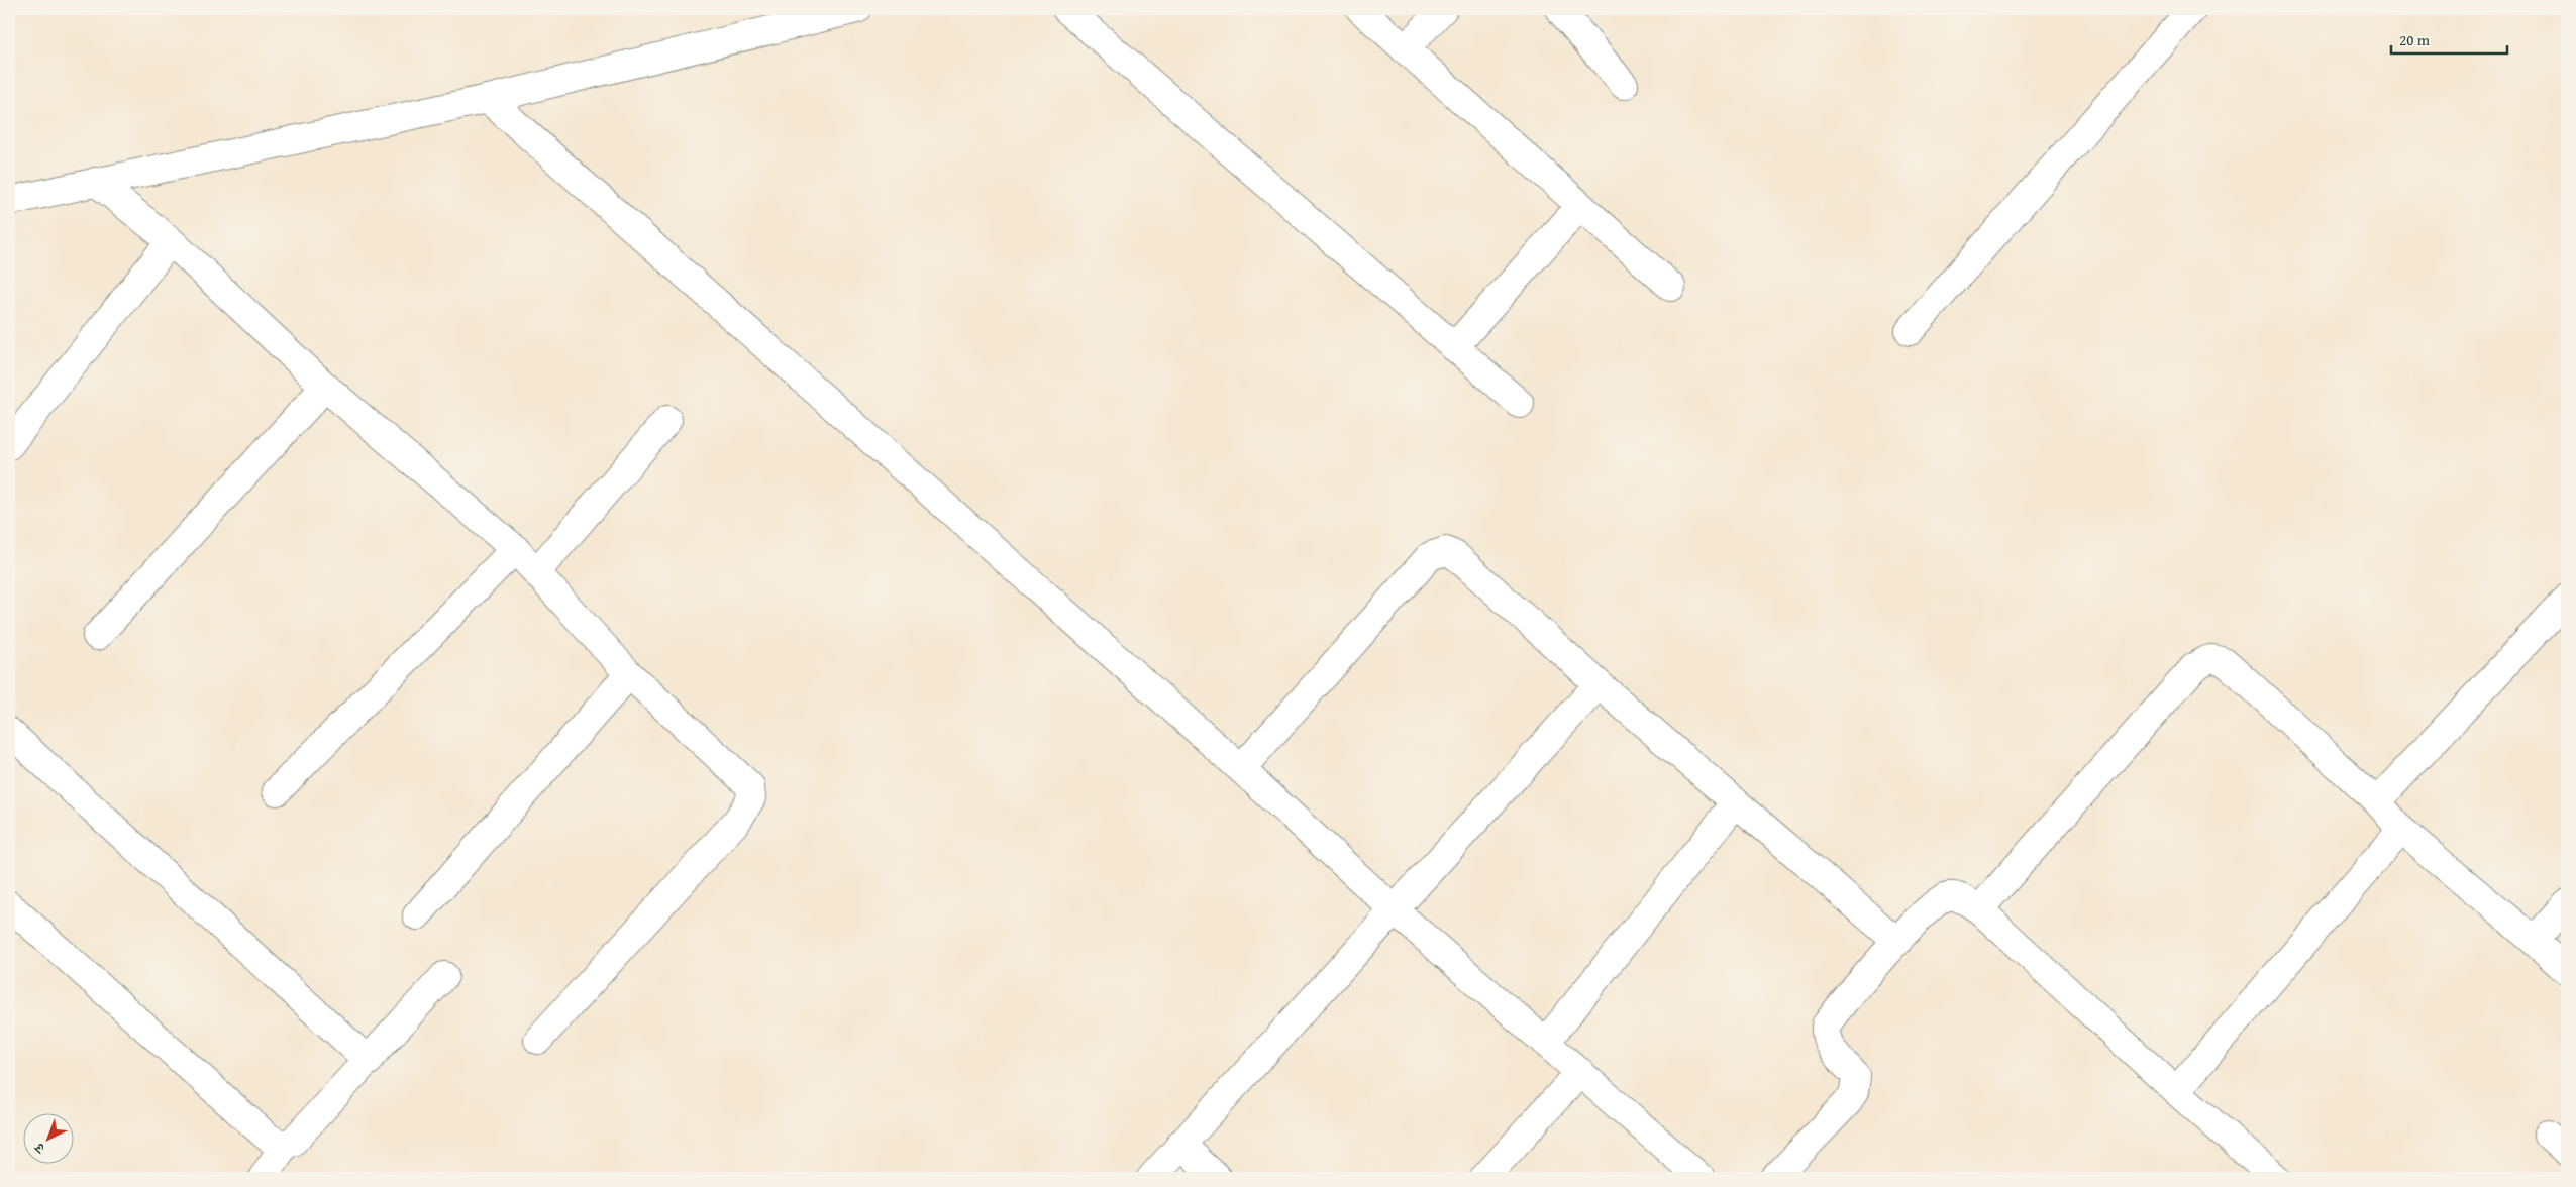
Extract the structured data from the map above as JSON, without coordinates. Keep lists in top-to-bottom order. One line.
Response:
{"scale_bar":"20 m","north":"bottom left"}
